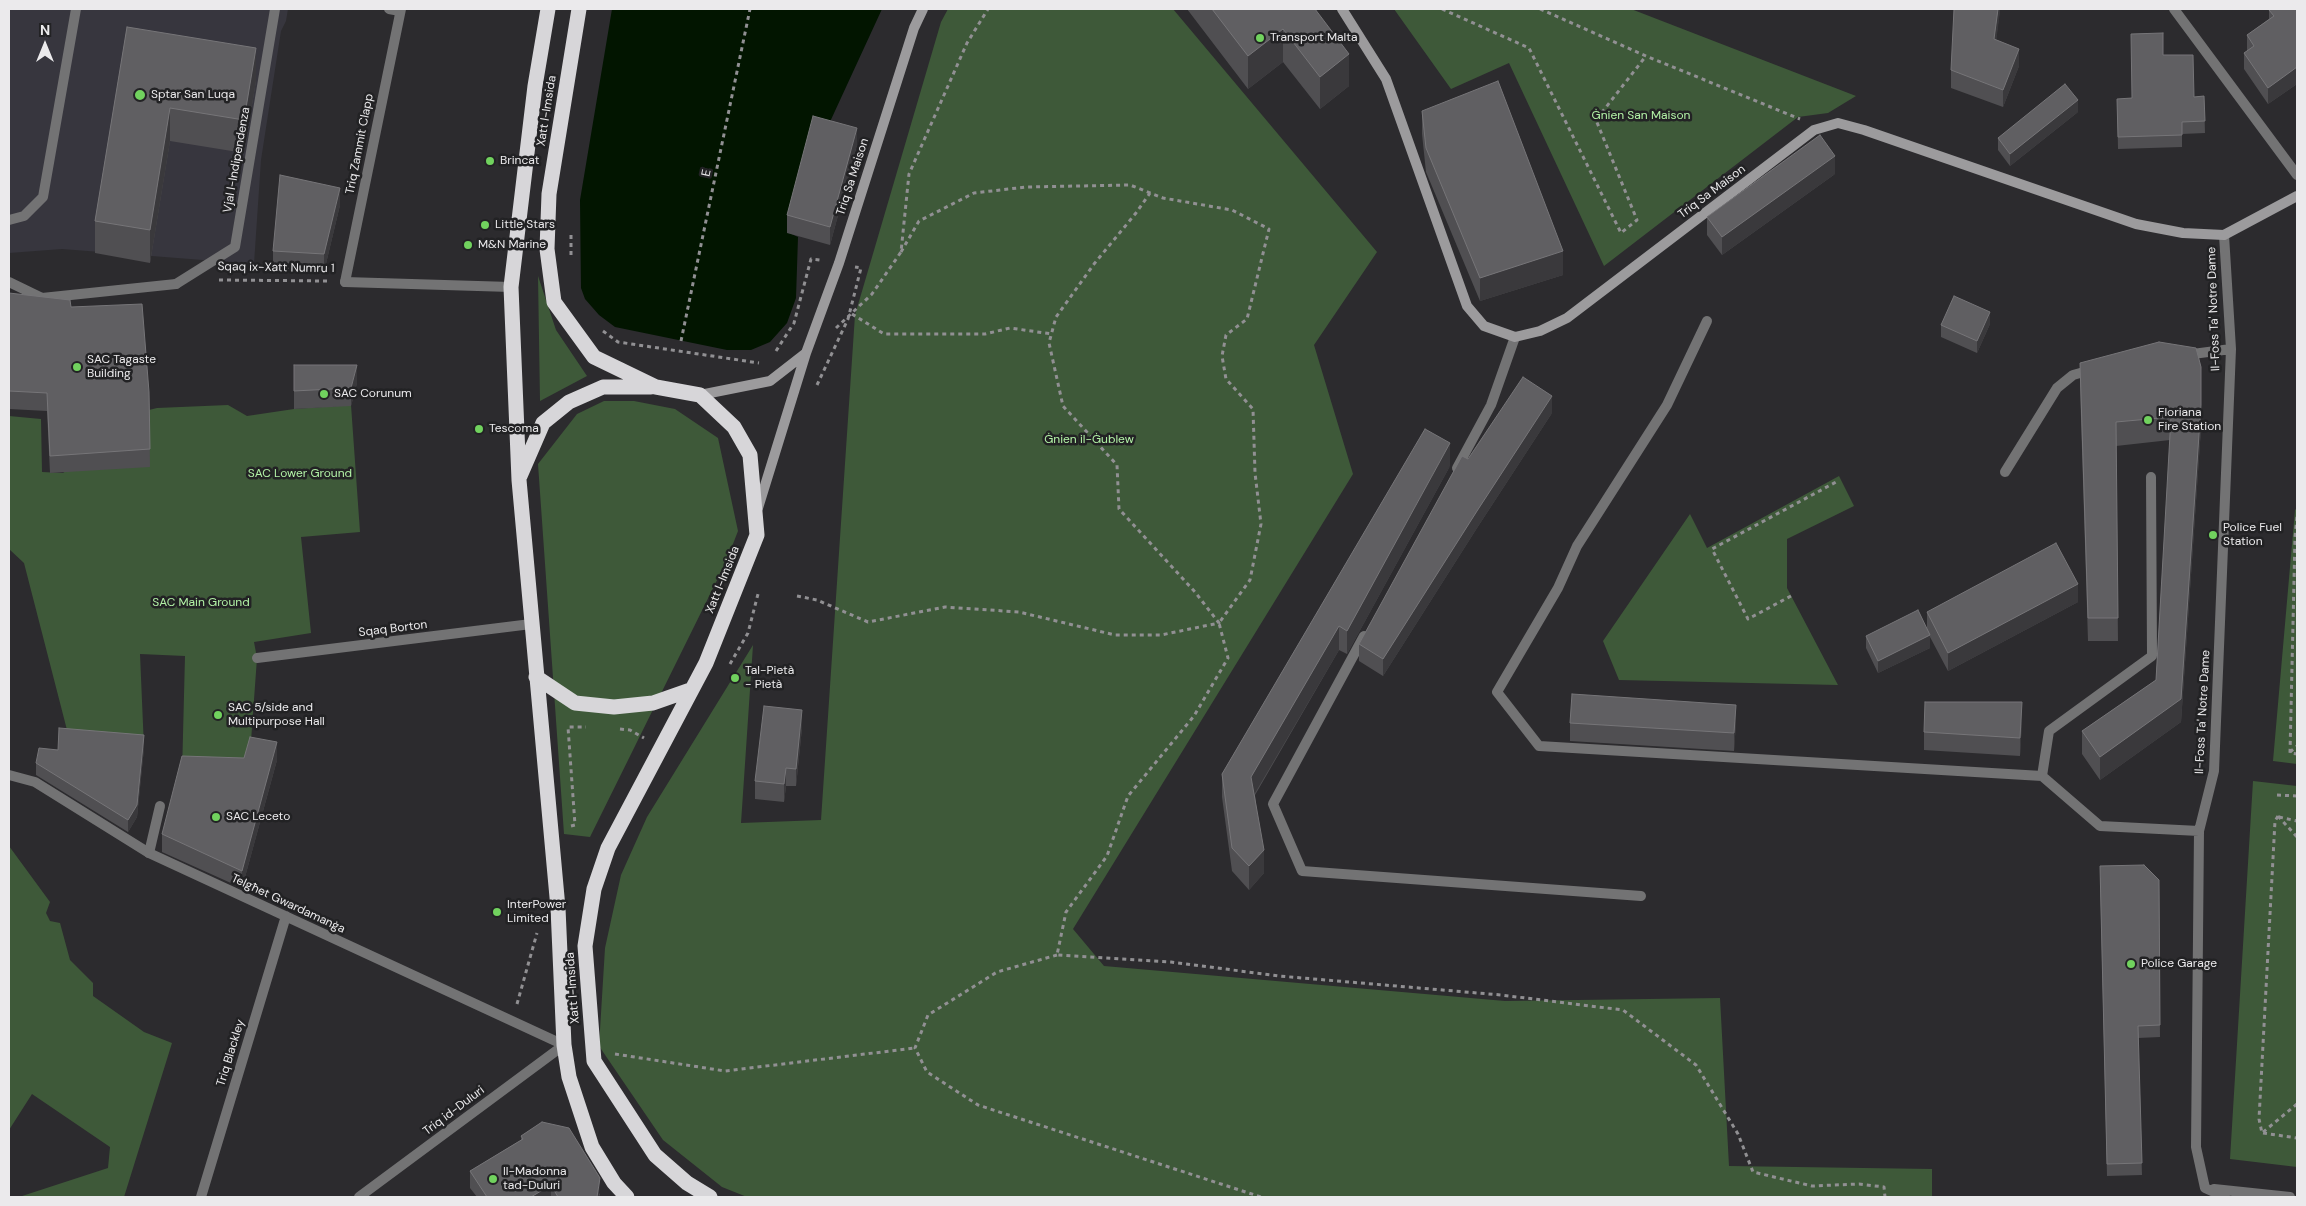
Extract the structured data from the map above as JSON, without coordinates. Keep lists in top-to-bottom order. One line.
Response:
{"streets":{"highway":["Xatt l-Imsida"],"street":["Triq Zammit Clapp","Vjal l-Indipendenza","Triq Sa Maison","Sqaq ix-Xatt Numru 1","Il-Foss Ta' Notre Dame","Sqaq Borton","Telgħet Gwardamanġa","Triq Blackley","Triq id-Duluri"],"path":["E"]},"crossings":[["Xatt l-Imsida","Triq Sa Maison"],["Xatt l-Imsida","Sqaq ix-Xatt Numru 1"],["Xatt l-Imsida","Sqaq Borton"],["Xatt l-Imsida","Telgħet Gwardamanġa"],["Xatt l-Imsida","Triq id-Duluri"],["Triq Zammit Clapp","Sqaq ix-Xatt Numru 1"],["Triq Sa Maison","Il-Foss Ta' Notre Dame"],["Telgħet Gwardamanġa","Triq Blackley"],["Telgħet Gwardamanġa","Triq id-Duluri"]],"parks":["Ġnien San Maison","Ġnien il-Ġublew","SAC Lower Ground","SAC Main Ground"],"places":["Transport Malta","Sptar San Luqa","Brincat","Little Stars","M&N Marine","SAC Tagaste Building","SAC Corunum","Floriana Fire Station","Tescoma","Police Fuel Station","Tal-Pietà - Pietà","SAC 5/side and Multipurpose Hall","SAC Leceto","InterPower Limited","Police Garage","Il-Madonna tad-Duluri"],"north":"top"}
